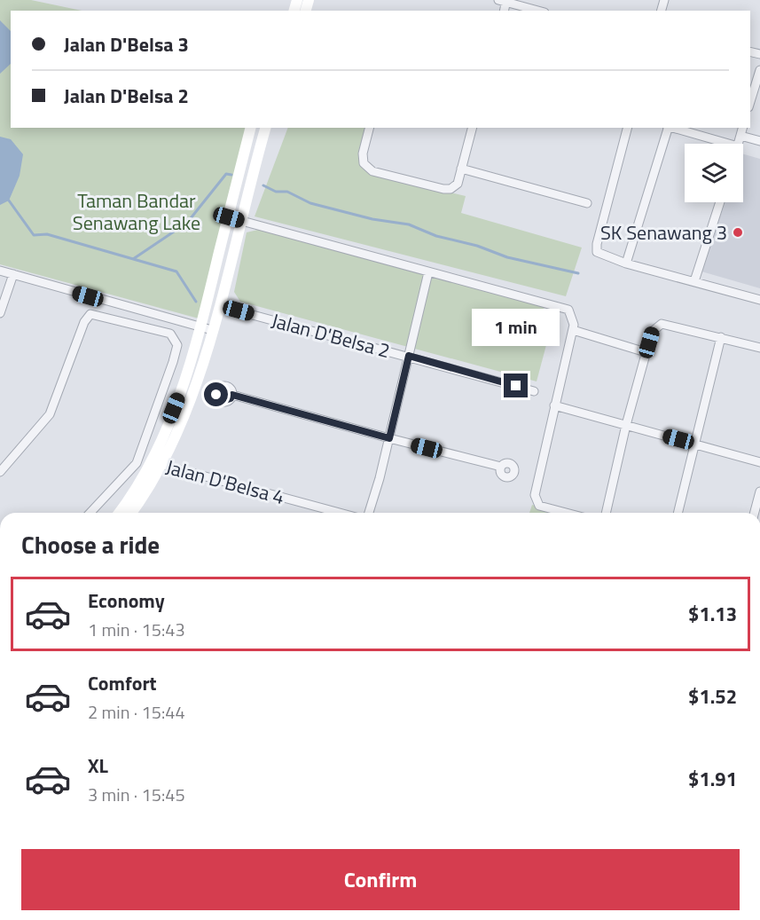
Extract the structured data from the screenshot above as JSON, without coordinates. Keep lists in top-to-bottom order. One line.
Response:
{"streets":{"street":["Jalan D'Belsa 2","Jalan D'Belsa 4"]},"parks":["Taman Bandar Senawang Lake"],"places":["SK Senawang 3"],"page":{"banner":["Jalan D'Belsa 3","Jalan D'Belsa 2"],"bubble":"1 min","heading":"Choose a ride","list":[{"name":"Economy","note":"1 min · 15:43","value":"$1.13"},{"name":"Comfort","note":"2 min · 15:44","value":"$1.52"},{"name":"XL","note":"3 min · 15:45","value":"$1.91"}],"buttons":"Confirm"}}
